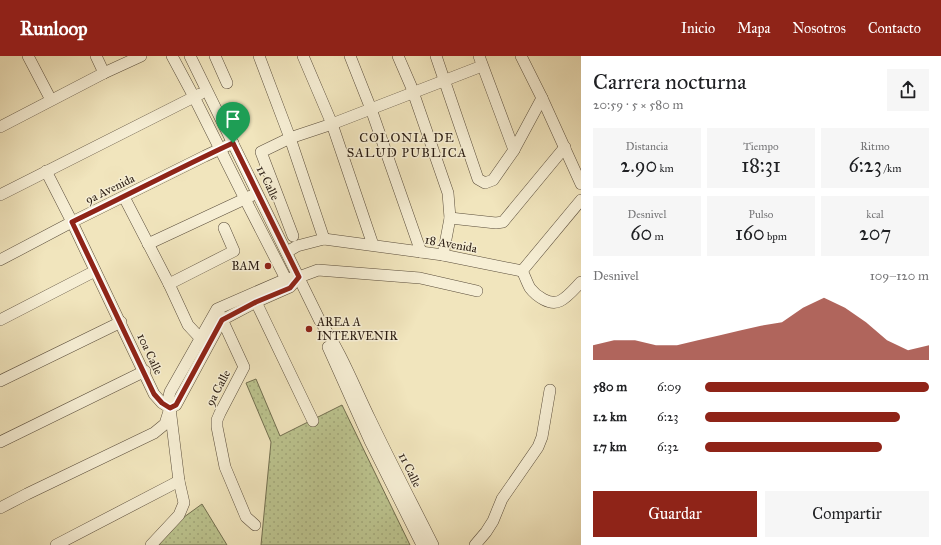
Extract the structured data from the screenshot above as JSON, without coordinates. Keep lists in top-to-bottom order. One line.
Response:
{"streets":{"street":["11 Calle","9a Avenida","18 Avenida","10a Calle","9a Calle"]},"crossings":[["11 Calle","9a Avenida"],["11 Calle","18 Avenida"],["9a Avenida","10a Calle"]],"districts":["COLONIA DE SALUD PUBLICA"],"places":["BAM","AREA A INTERVENIR"],"page":{"header":"Runloop","nav":["Inicio","Mapa","Nosotros","Contacto"],"heading":["Carrera nocturna","20:59 · 5 × 580 m"],"stats":[["Distancia","2.90 km"],["Tiempo","18:31"],["Ritmo","6:23 /km"],["Desnivel","60 m"],["Pulso","160 bpm"],["kcal","207"]],"chart":["Desnivel","109–120 m"],"list":[{"name":"580 m","note":"6:09"},{"name":"1.2 km","note":"6:23"},{"name":"1.7 km","note":"6:32"}],"buttons":["Guardar","Compartir"]}}
